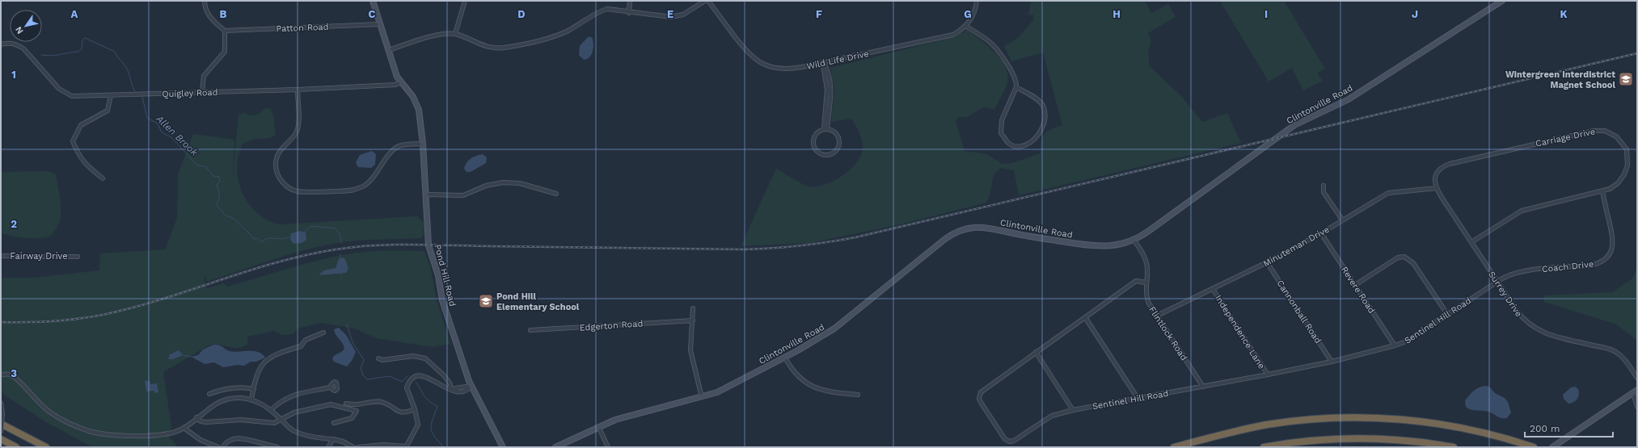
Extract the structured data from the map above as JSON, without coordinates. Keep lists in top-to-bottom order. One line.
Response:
{"streets":{"street":["Patton Road","Wild Life Drive","Quigley Road","Clintonville Road","Carriage Drive","Minuteman Drive","Fairway Drive","Coach Drive","Pond Hill Road","Revere Road","Surrey Drive","Cannonball Road","Sentinel Hill Road","Edgerton Road","Independence Lane","Flintlock Road"]},"crossings":[["Patton Road","Pond Hill Road"],["Quigley Road","Pond Hill Road"],["Clintonville Road","Flintlock Road"],["Carriage Drive","Minuteman Drive"],["Carriage Drive","Coach Drive"],["Carriage Drive","Surrey Drive"],["Minuteman Drive","Revere Road"],["Minuteman Drive","Surrey Drive"],["Minuteman Drive","Cannonball Road"],["Minuteman Drive","Independence Lane"],["Minuteman Drive","Flintlock Road"],["Coach Drive","Surrey Drive"],["Coach Drive","Sentinel Hill Road"],["Revere Road","Sentinel Hill Road"],["Surrey Drive","Sentinel Hill Road"],["Cannonball Road","Sentinel Hill Road"],["Sentinel Hill Road","Independence Lane"],["Sentinel Hill Road","Flintlock Road"]],"water":["Allen Brook"],"places":{"school or university":["Wintergreen Interdistrict Magnet School","Pond Hill Elementary School"]},"scale_bar":"200 m","north":"bottom left","grid":{"columns":["A","B","C","D","E","F","G","H","I","J","K"],"rows":["1","2","3"]}}
